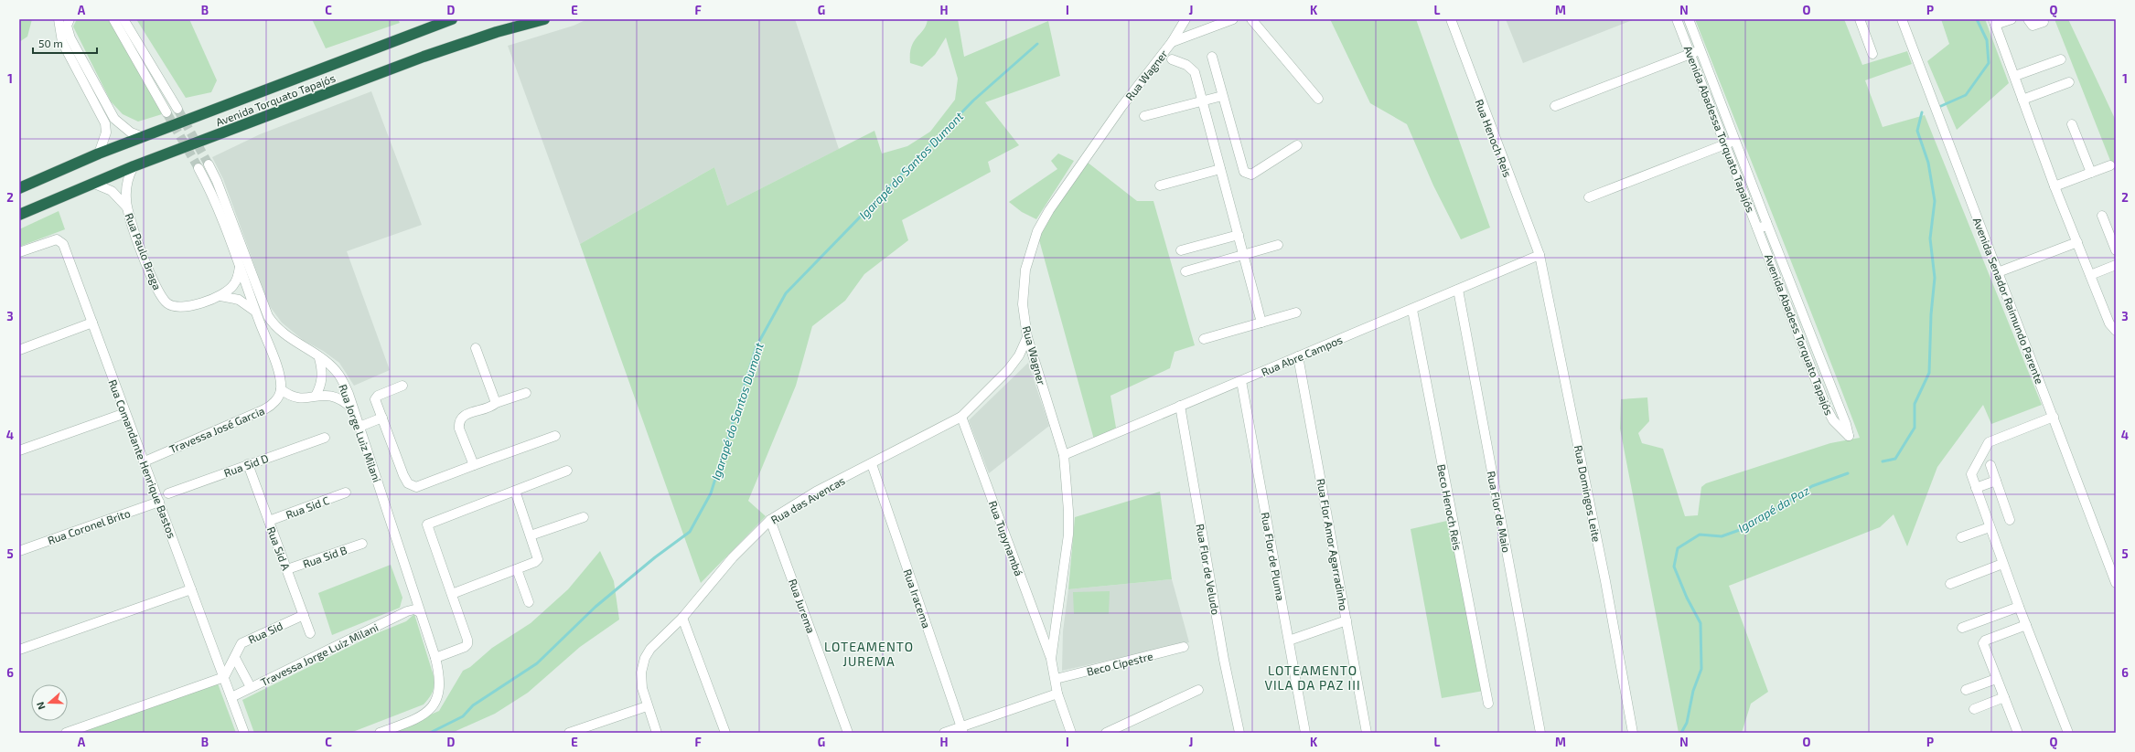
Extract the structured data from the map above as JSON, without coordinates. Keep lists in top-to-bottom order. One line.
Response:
{"streets":{"highway":["Avenida Torquato Tapajós"],"street":["Rua Wagner","Avenida Abadessa Torquato Tapajós","Rua Henoch Reis","Rua Paulo Braga","Avenida Senador Raimundo Parente","Avenida Abadess Torquato Tapajós","Rua Abre Campos","Travessa José Garcia","Rua Jorge Luiz Milani","Rua Comandante Henrique Bastos","Rua Sid D","Rua Domingos Leite","Rua das Avencas","Rua Sid C","Beco Henoch Reis","Rua Flor de Maio","Rua Coronel Brito","Rua Tupynambá","Rua Flor Amor Agarradinho","Rua Sid A","Rua Sid B","Rua Flor de Pluma","Rua Flor de Veludo","Rua Iracema","Rua Jurema","Rua Sid","Travessa Jorge Luiz Milani","Beco Cipestre"]},"crossings":[["Rua Wagner","Rua Abre Campos"],["Rua Wagner","Rua das Avencas"],["Rua Wagner","Rua Tupynambá"],["Rua Wagner","Beco Cipestre"],["Avenida Torquato Tapajós","Rua Paulo Braga"],["Avenida Abadessa Torquato Tapajós","Avenida Abadess Torquato Tapajós"],["Rua Henoch Reis","Rua Abre Campos"],["Rua Henoch Reis","Rua Domingos Leite"],["Rua Abre Campos","Rua Domingos Leite"],["Rua Abre Campos","Beco Henoch Reis"],["Rua Abre Campos","Rua Flor de Maio"],["Rua Abre Campos","Rua Flor Amor Agarradinho"],["Rua Abre Campos","Rua Flor de Pluma"],["Rua Abre Campos","Rua Flor de Veludo"],["Travessa José Garcia","Rua Comandante Henrique Bastos"],["Rua Jorge Luiz Milani","Travessa Jorge Luiz Milani"],["Rua Comandante Henrique Bastos","Rua Coronel Brito"],["Rua Comandante Henrique Bastos","Rua Sid"],["Rua Comandante Henrique Bastos","Travessa Jorge Luiz Milani"],["Rua Sid D","Rua Sid A"],["Rua das Avencas","Rua Tupynambá"],["Rua das Avencas","Rua Iracema"],["Rua das Avencas","Rua Jurema"],["Rua Sid C","Rua Sid A"],["Rua Sid A","Rua Sid B"],["Rua Sid A","Rua Sid"]],"districts":["LOTEAMENTO JUREMA","LOTEAMENTO VILA DA PAZ III"],"water":["Igarapé do Santos Dumont","Igarapé da Paz"],"scale_bar":"50 m","north":"left","grid":{"columns":["A","B","C","D","E","F","G","H","I","J","K","L","M","N","O","P","Q"],"rows":["1","2","3","4","5","6"]}}
